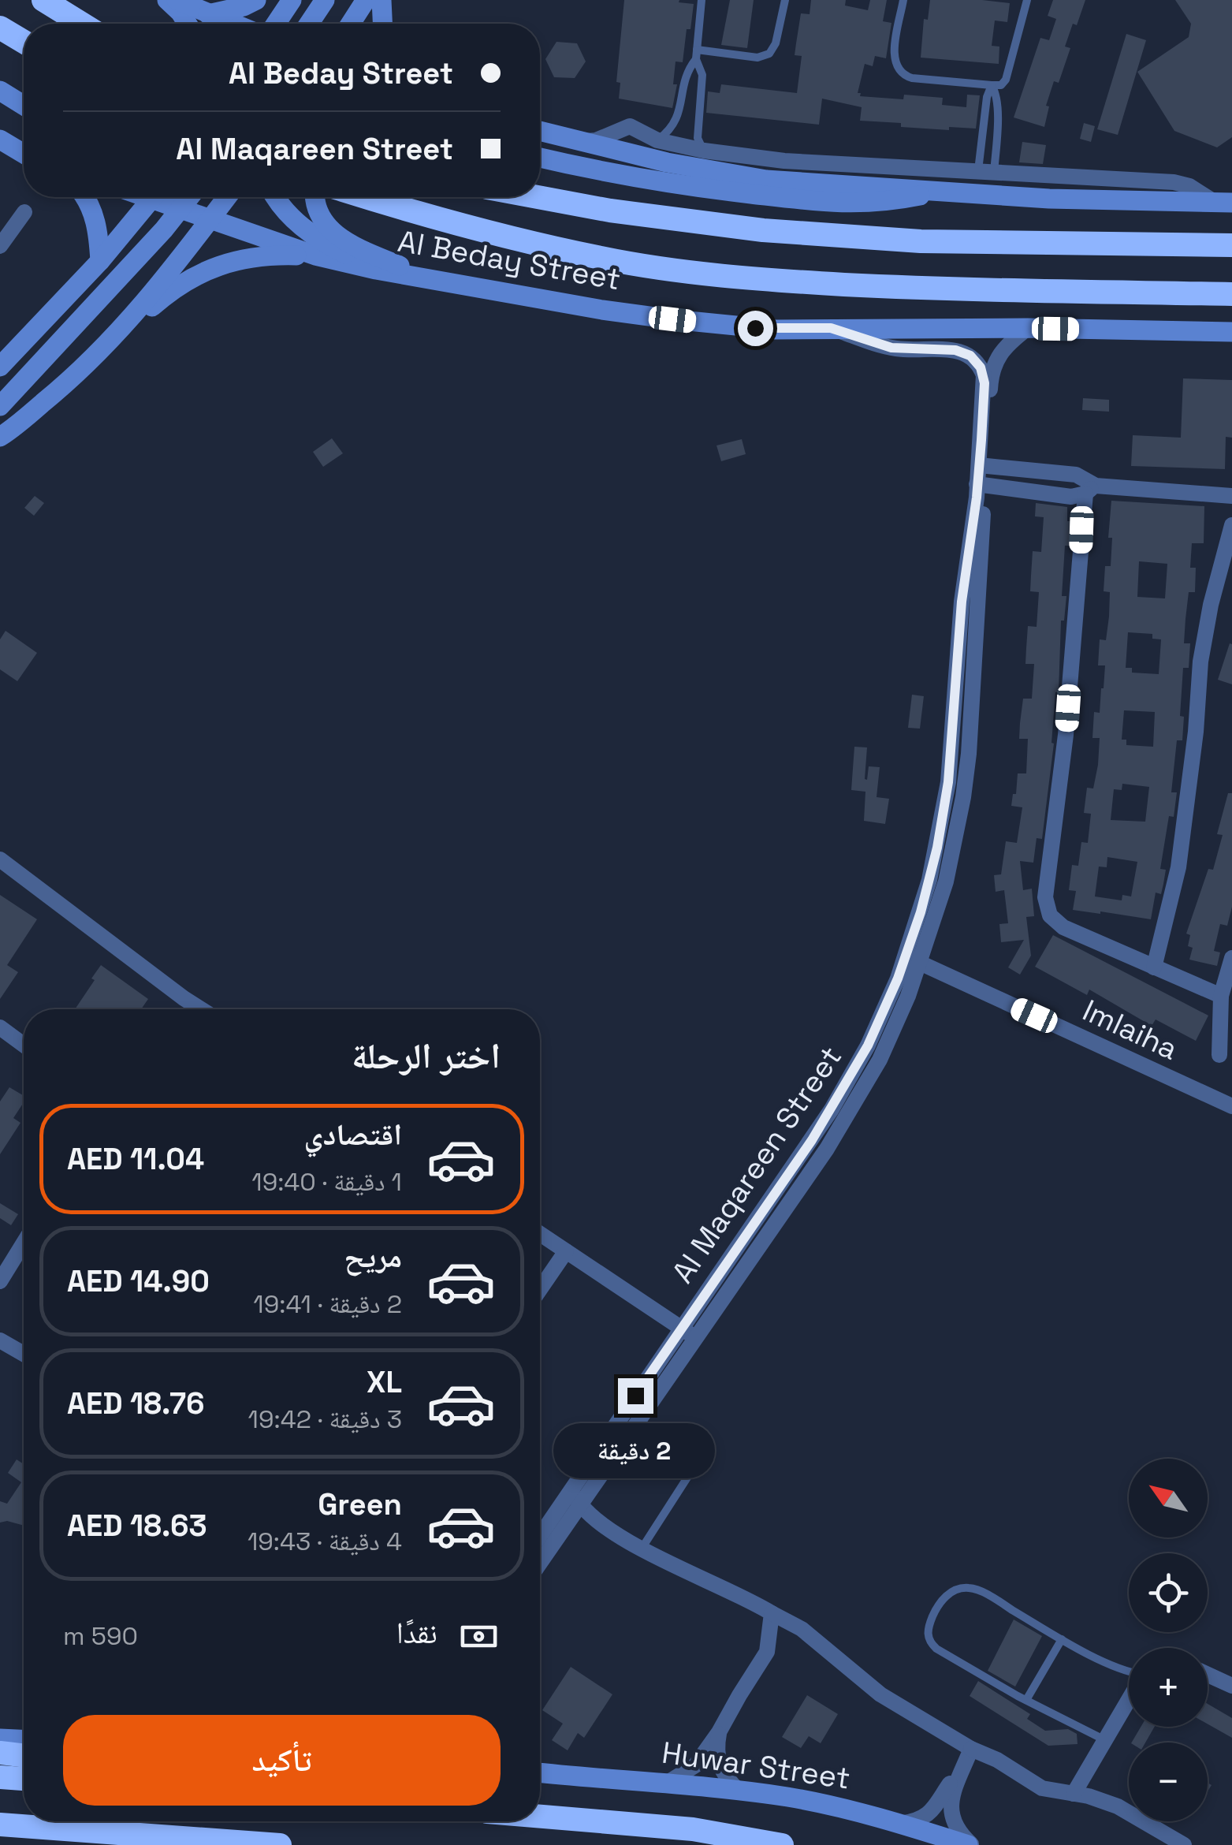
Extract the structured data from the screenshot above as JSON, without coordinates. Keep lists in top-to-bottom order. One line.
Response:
{"streets":{"highway":["Al Beday Street"],"main road":["Huwar Street"],"street":["Imlaiha","Al Maqareen Street"]},"crossings":[["Al Beday Street","Al Maqareen Street"],["Imlaiha","Al Maqareen Street"]],"north":"top left","page":{"banner":["Al Beday Street","Al Maqareen Street"],"heading":"اختر الرحلة","list":[{"name":"اقتصادي","note":"1 دقيقة · 19:40","value":"AED 11.04"},{"name":"مريح","note":"2 دقيقة · 19:41","value":"AED 14.90"},{"name":"XL","note":"3 دقيقة · 19:42","value":"AED 18.76"},{"name":"Green","note":"4 دقيقة · 19:43","value":"AED 18.63"}],"bubble":"2 دقيقة","map_buttons":["+","−"],"pay":["نقدًا","590 m"],"buttons":"تأكيد"}}
